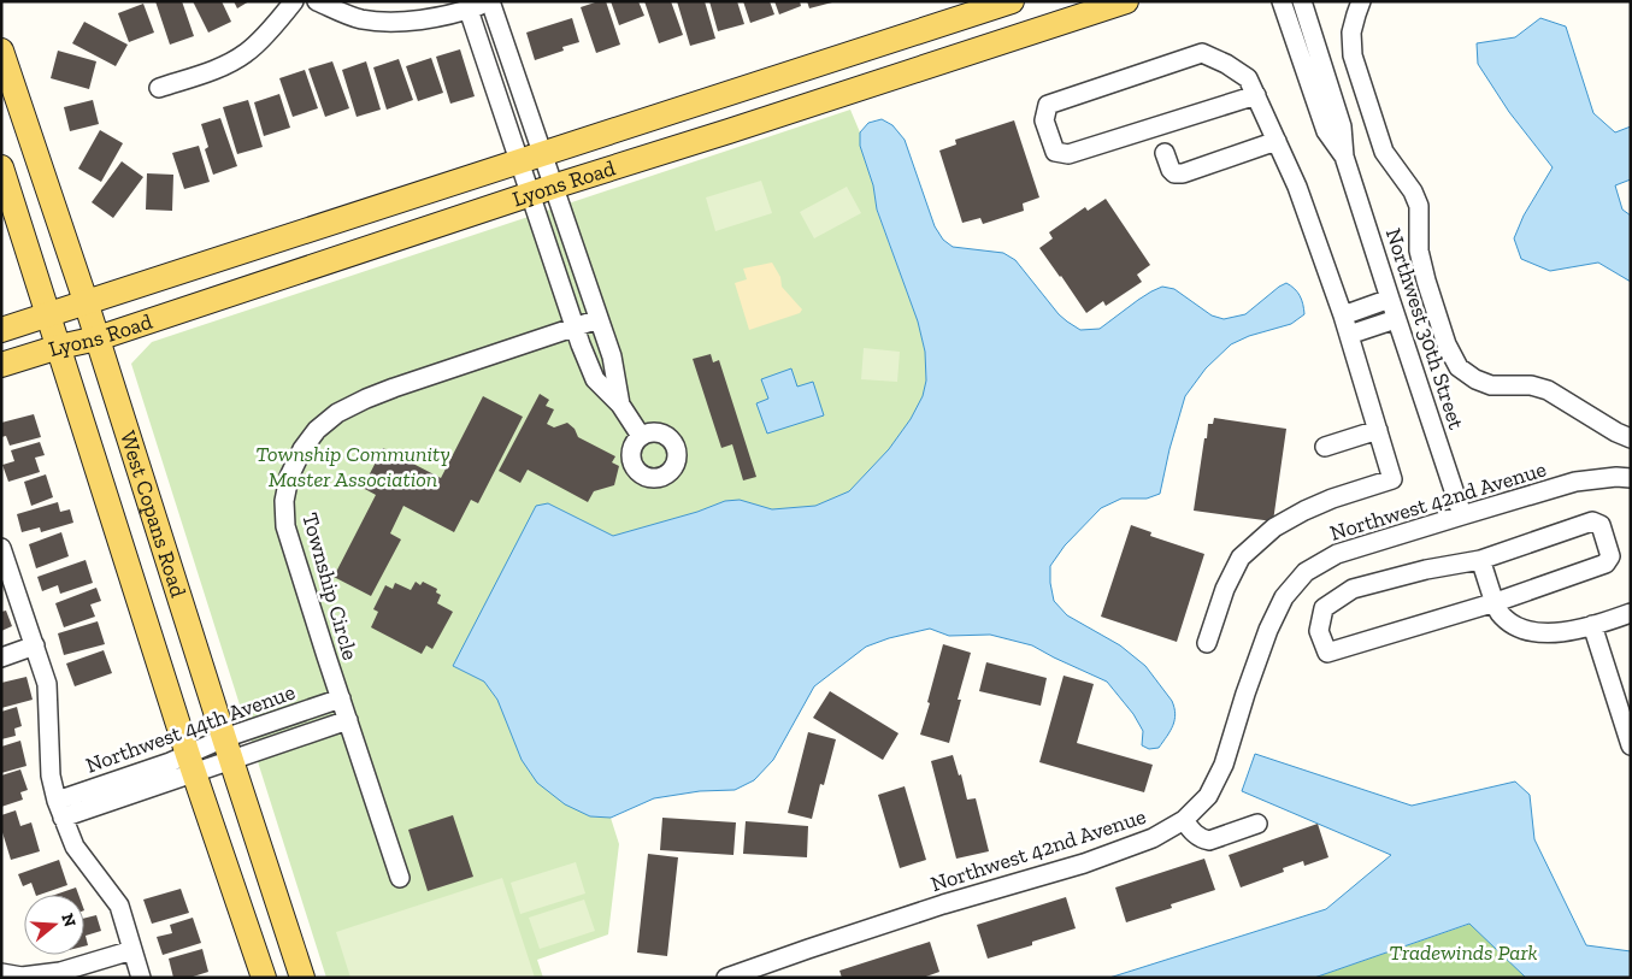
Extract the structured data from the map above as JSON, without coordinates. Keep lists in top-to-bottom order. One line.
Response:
{"streets":{"main road":["Lyons Road","West Copans Road"],"street":["Northwest 30th Street","Northwest 42nd Avenue","Township Circle","Northwest 44th Avenue"]},"crossings":[["Lyons Road","West Copans Road"],["Northwest 30th Street","Northwest 42nd Avenue"],["West Copans Road","Northwest 44th Avenue"],["Township Circle","Northwest 44th Avenue"]],"parks":["Township Community Master Association","Tradewinds Park"],"north":"right"}
